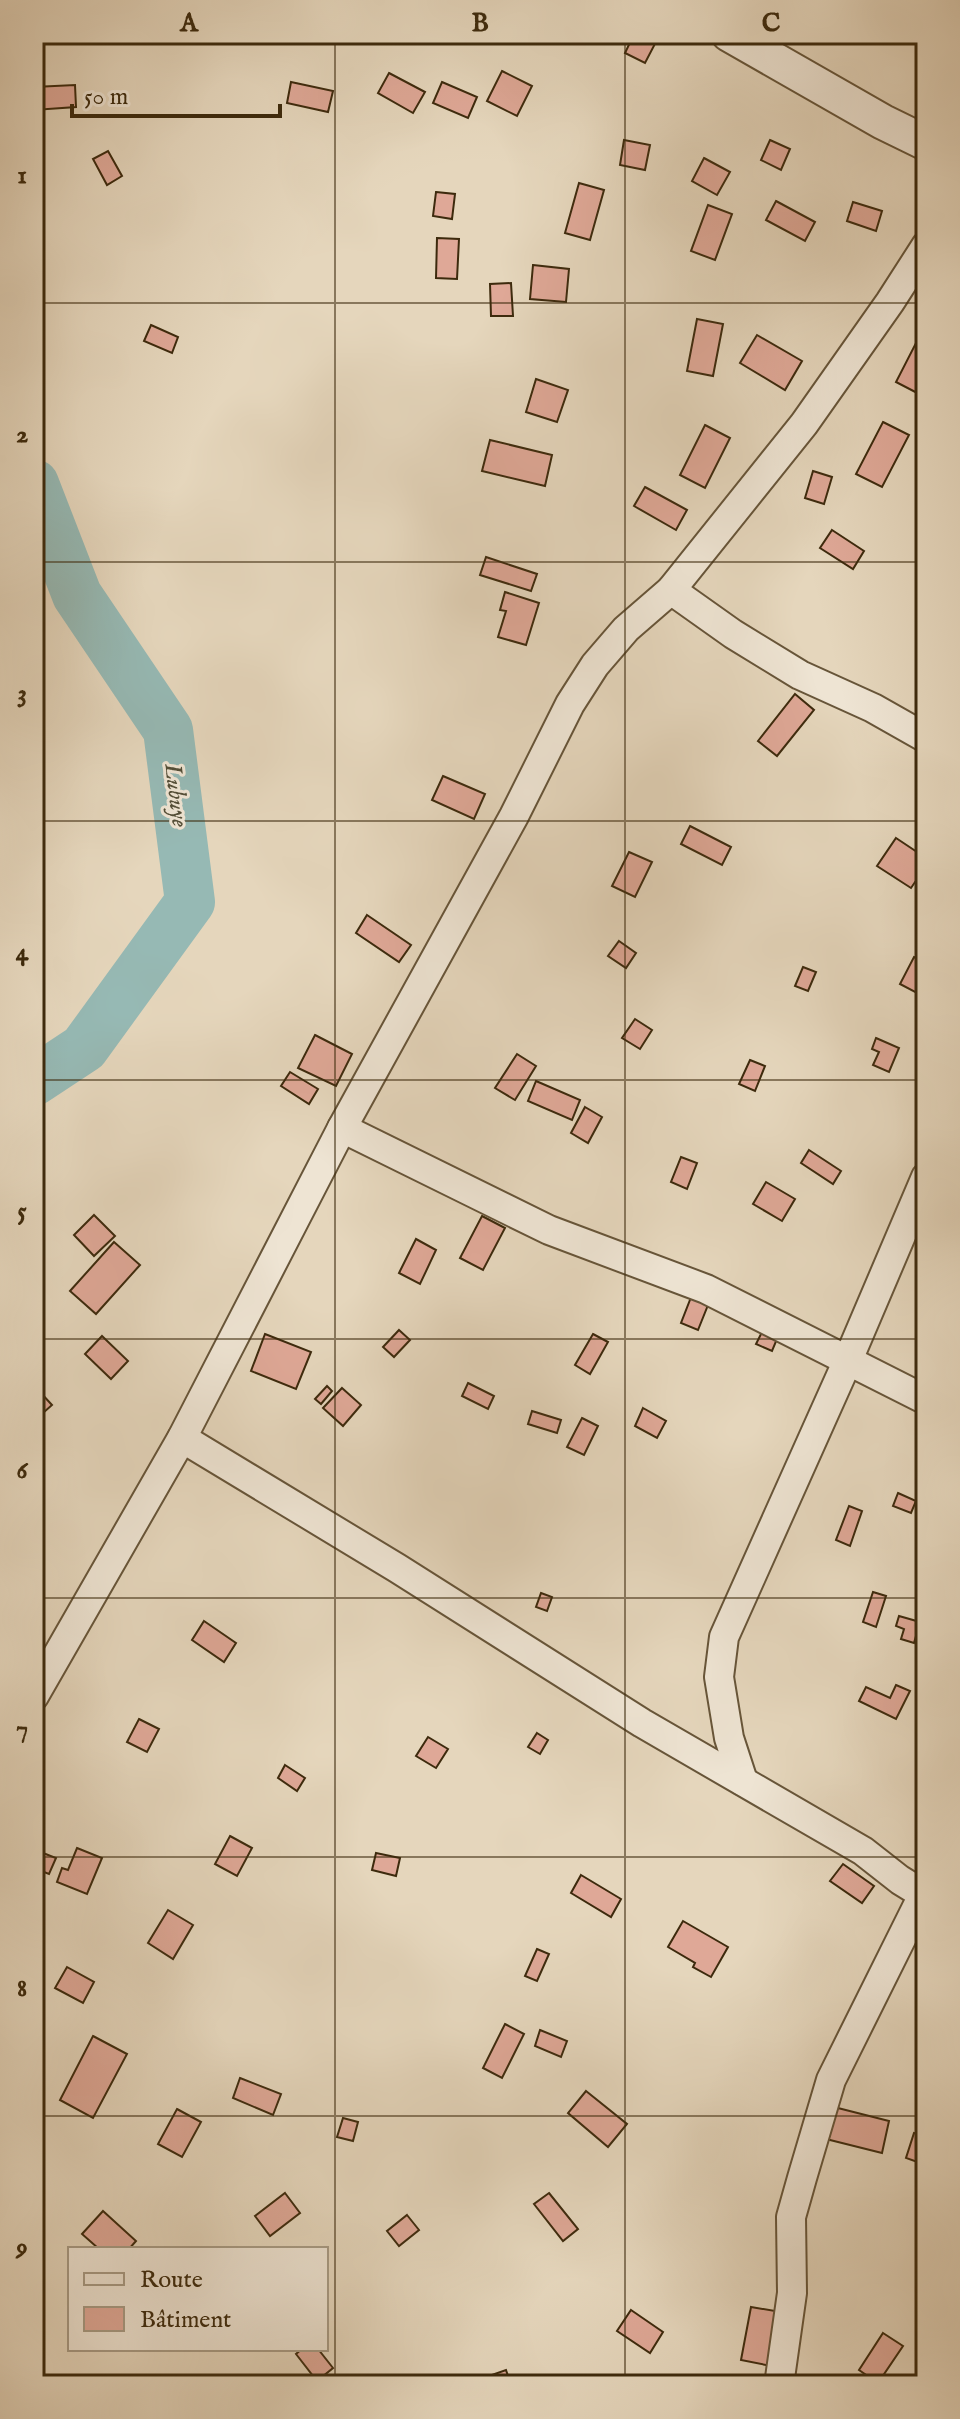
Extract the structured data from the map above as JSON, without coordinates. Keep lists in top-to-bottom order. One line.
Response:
{"water":["Lubuye"],"legend":["Route","Bâtiment"],"scale_bar":"50 m","grid":{"columns":["A","B","C"],"rows":["1","2","3","4","5","6","7","8","9"]}}
